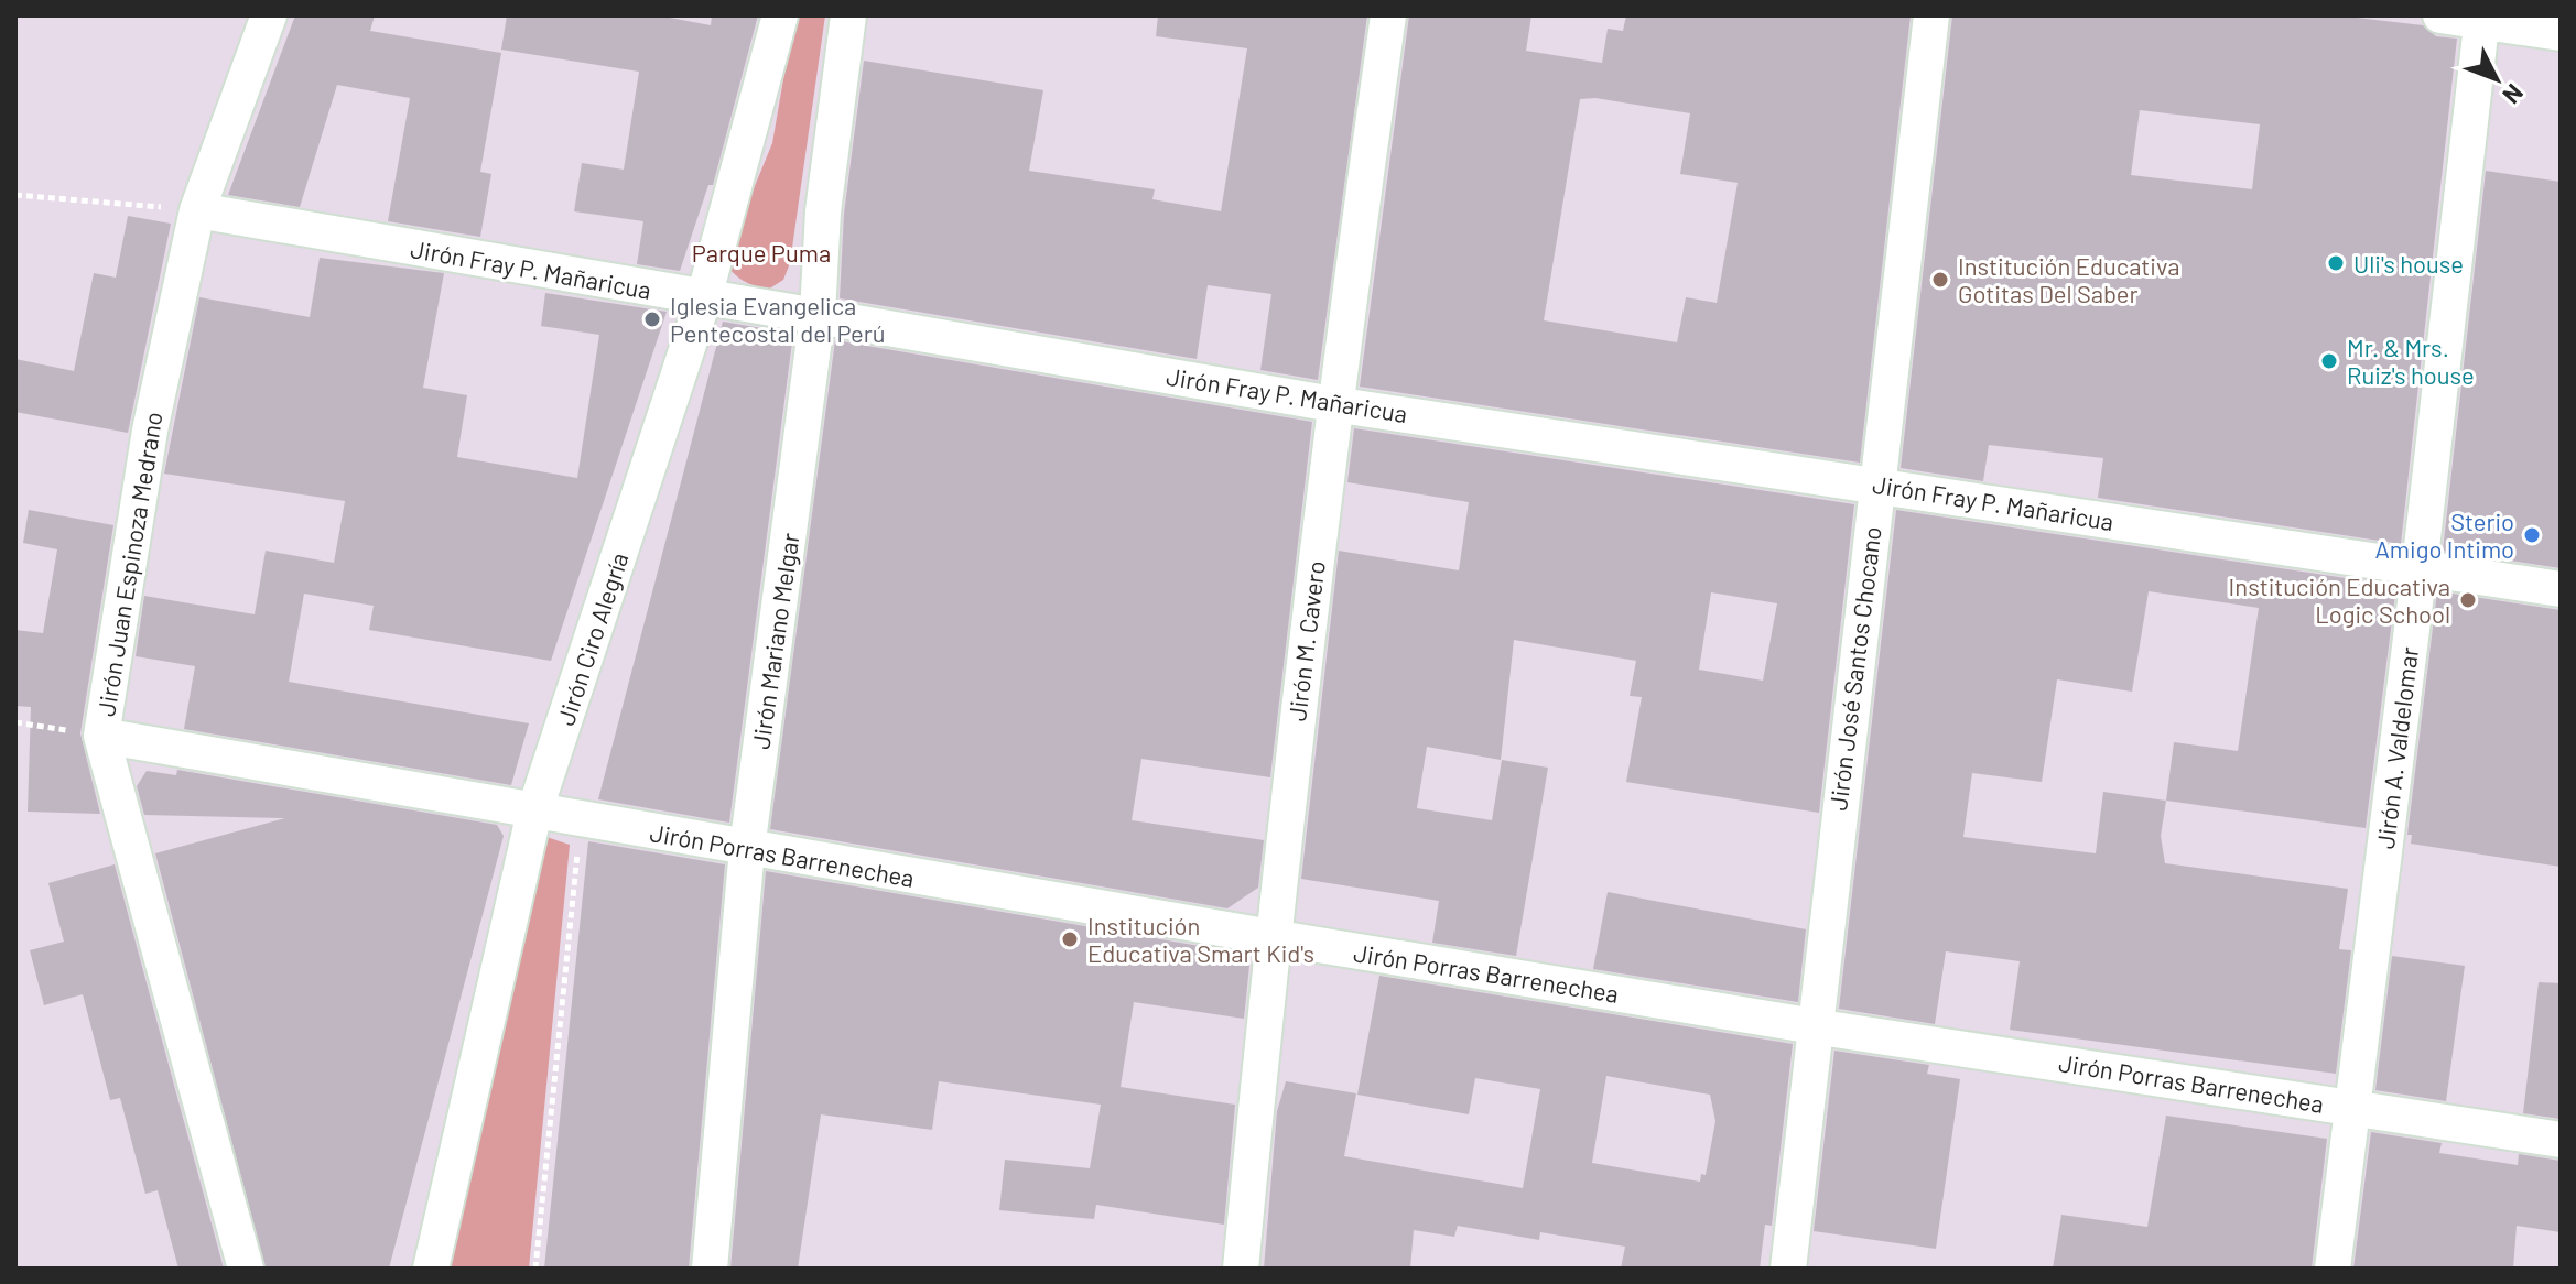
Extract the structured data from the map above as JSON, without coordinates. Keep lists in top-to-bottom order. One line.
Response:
{"streets":{"street":["Jirón Fray P. Mañaricua","Jirón Juan Espinoza Medrano","Jirón Ciro Alegría","Jirón Mariano Melgar","Jirón M. Cavero","Jirón José Santos Chocano","Jirón A. Valdelomar","Jirón Porras Barrenechea"]},"crossings":[["Jirón Fray P. Mañaricua","Jirón Juan Espinoza Medrano"],["Jirón Fray P. Mañaricua","Jirón Ciro Alegría"],["Jirón Fray P. Mañaricua","Jirón Mariano Melgar"],["Jirón Fray P. Mañaricua","Jirón M. Cavero"],["Jirón Fray P. Mañaricua","Jirón José Santos Chocano"],["Jirón Fray P. Mañaricua","Jirón A. Valdelomar"],["Jirón Juan Espinoza Medrano","Jirón Porras Barrenechea"],["Jirón Ciro Alegría","Jirón Porras Barrenechea"],["Jirón Mariano Melgar","Jirón Porras Barrenechea"],["Jirón M. Cavero","Jirón Porras Barrenechea"],["Jirón José Santos Chocano","Jirón Porras Barrenechea"],["Jirón A. Valdelomar","Jirón Porras Barrenechea"]],"parks":["Parque Puma"],"places":["Uli's house","Institución Educativa Gotitas Del Saber","Iglesia Evangelica Pentecostal del Perú","Mr. & Mrs. Ruiz's house","Sterio Amigo Intimo","Institución Educativa Logic School","Institución Educativa Smart Kid's"],"north":"bottom right"}
